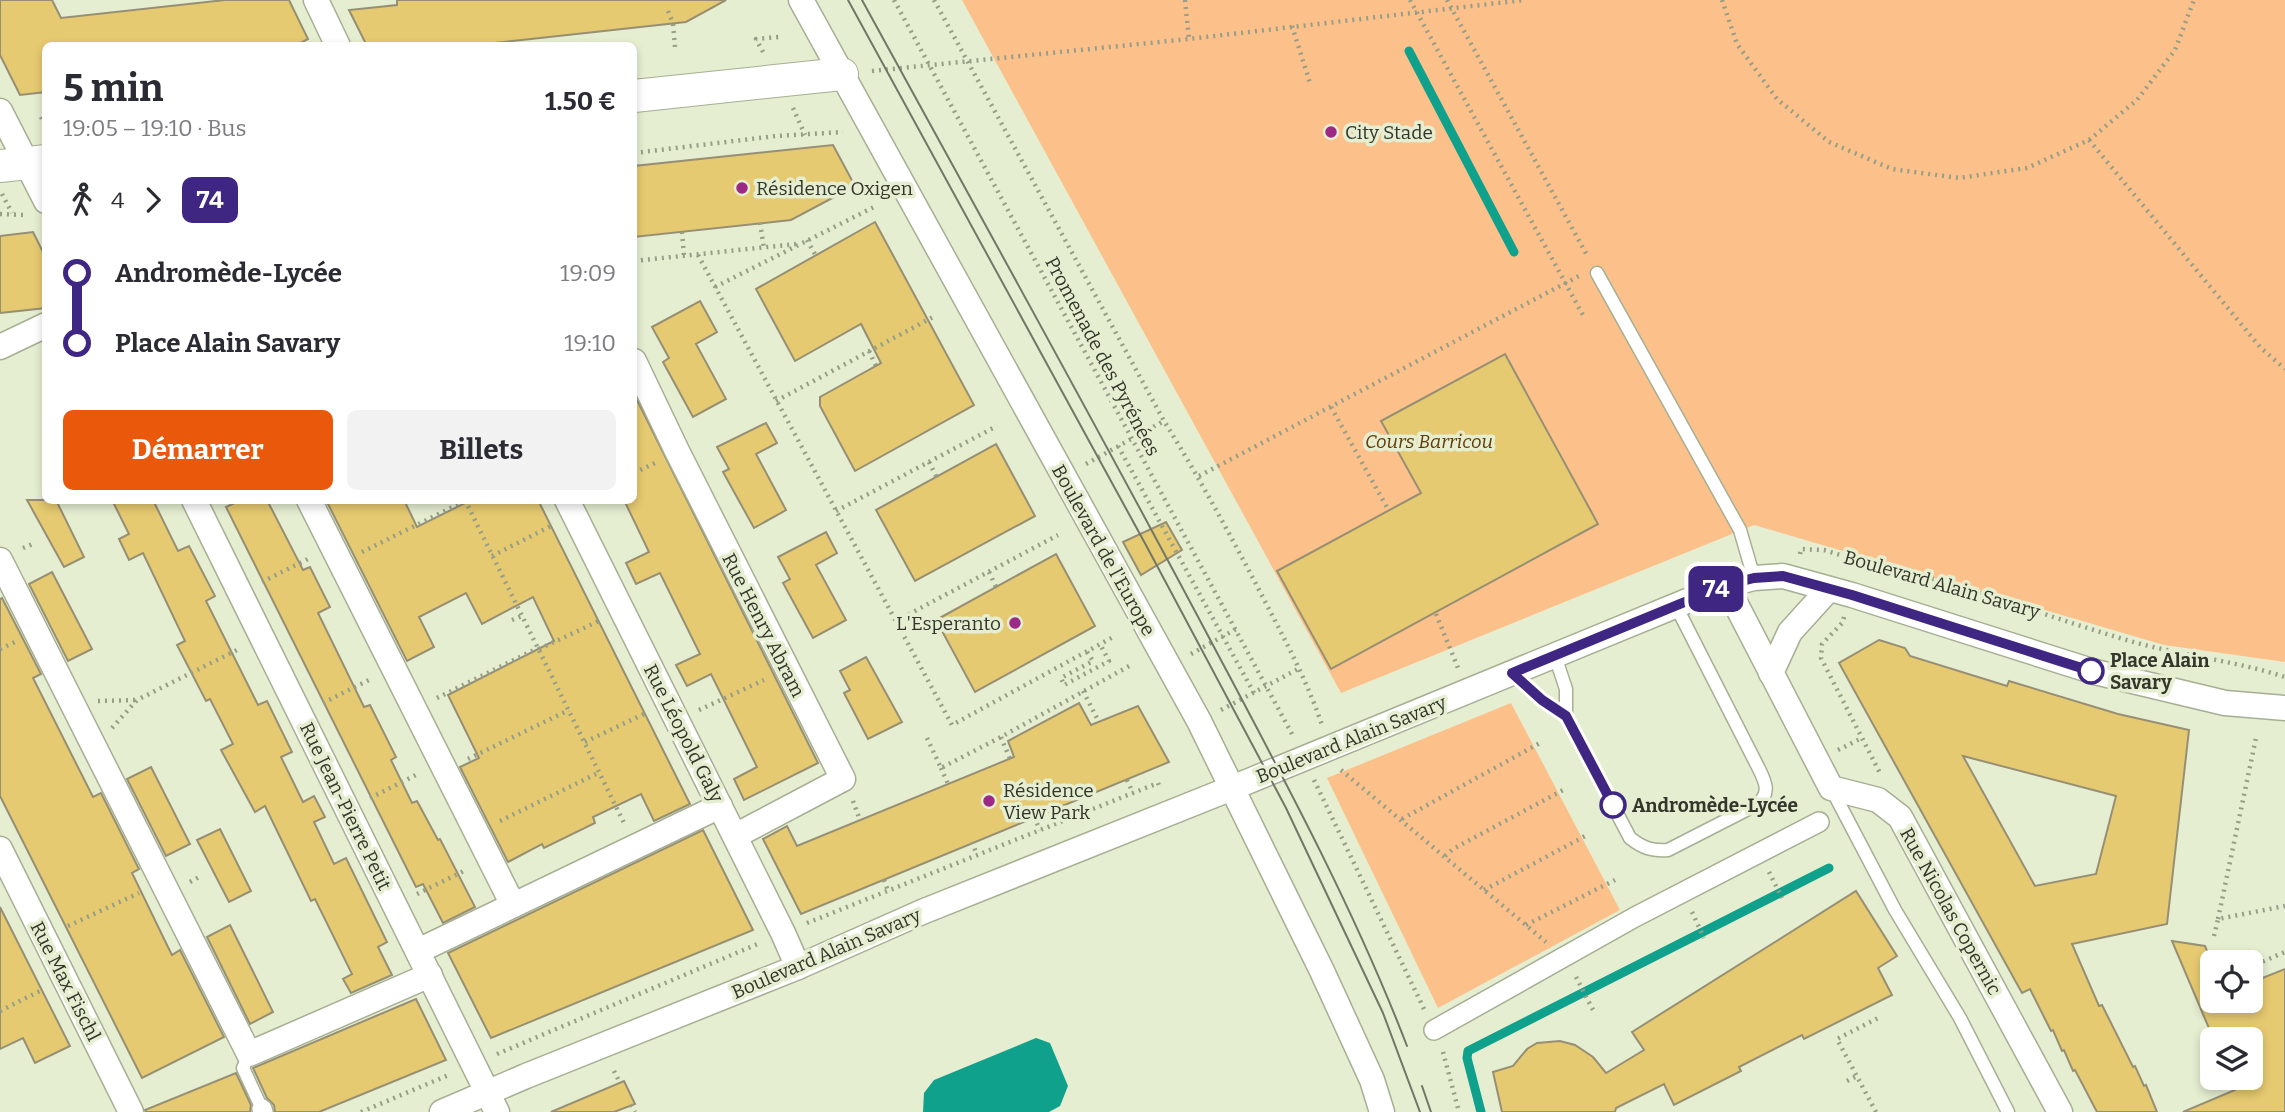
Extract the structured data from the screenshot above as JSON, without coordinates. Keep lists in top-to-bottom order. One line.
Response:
{"streets":{"street":["Boulevard de l'Europe","Boulevard Alain Savary","Rue Henry Abram","Rue Léopold Galy","Rue Jean-Pierre Petit","Rue Nicolas Copernic","Rue Max Fischl"],"path":["Promenade des Pyrénées"]},"crossings":[["Boulevard de l'Europe","Boulevard Alain Savary"],["Boulevard Alain Savary","Rue Léopold Galy"],["Boulevard Alain Savary","Rue Jean-Pierre Petit"],["Rue Henry Abram","Rue Léopold Galy"]],"parks":["Cours Barricou"],"places":["City Stade","Résidence Oxigen","L'Esperanto","Place Alain Savary","Résidence View Park","Andromède-Lycée"],"lines":["bus line 74"],"page":{"on_map":"74","heading":["5 min","19:05 – 19:10 · Bus","1.50 €"],"legs":["4","74"],"list":[{"name":"Andromède-Lycée","value":"19:09"},{"name":"Place Alain Savary","value":"19:10"}],"buttons":["Démarrer","Billets"]}}
